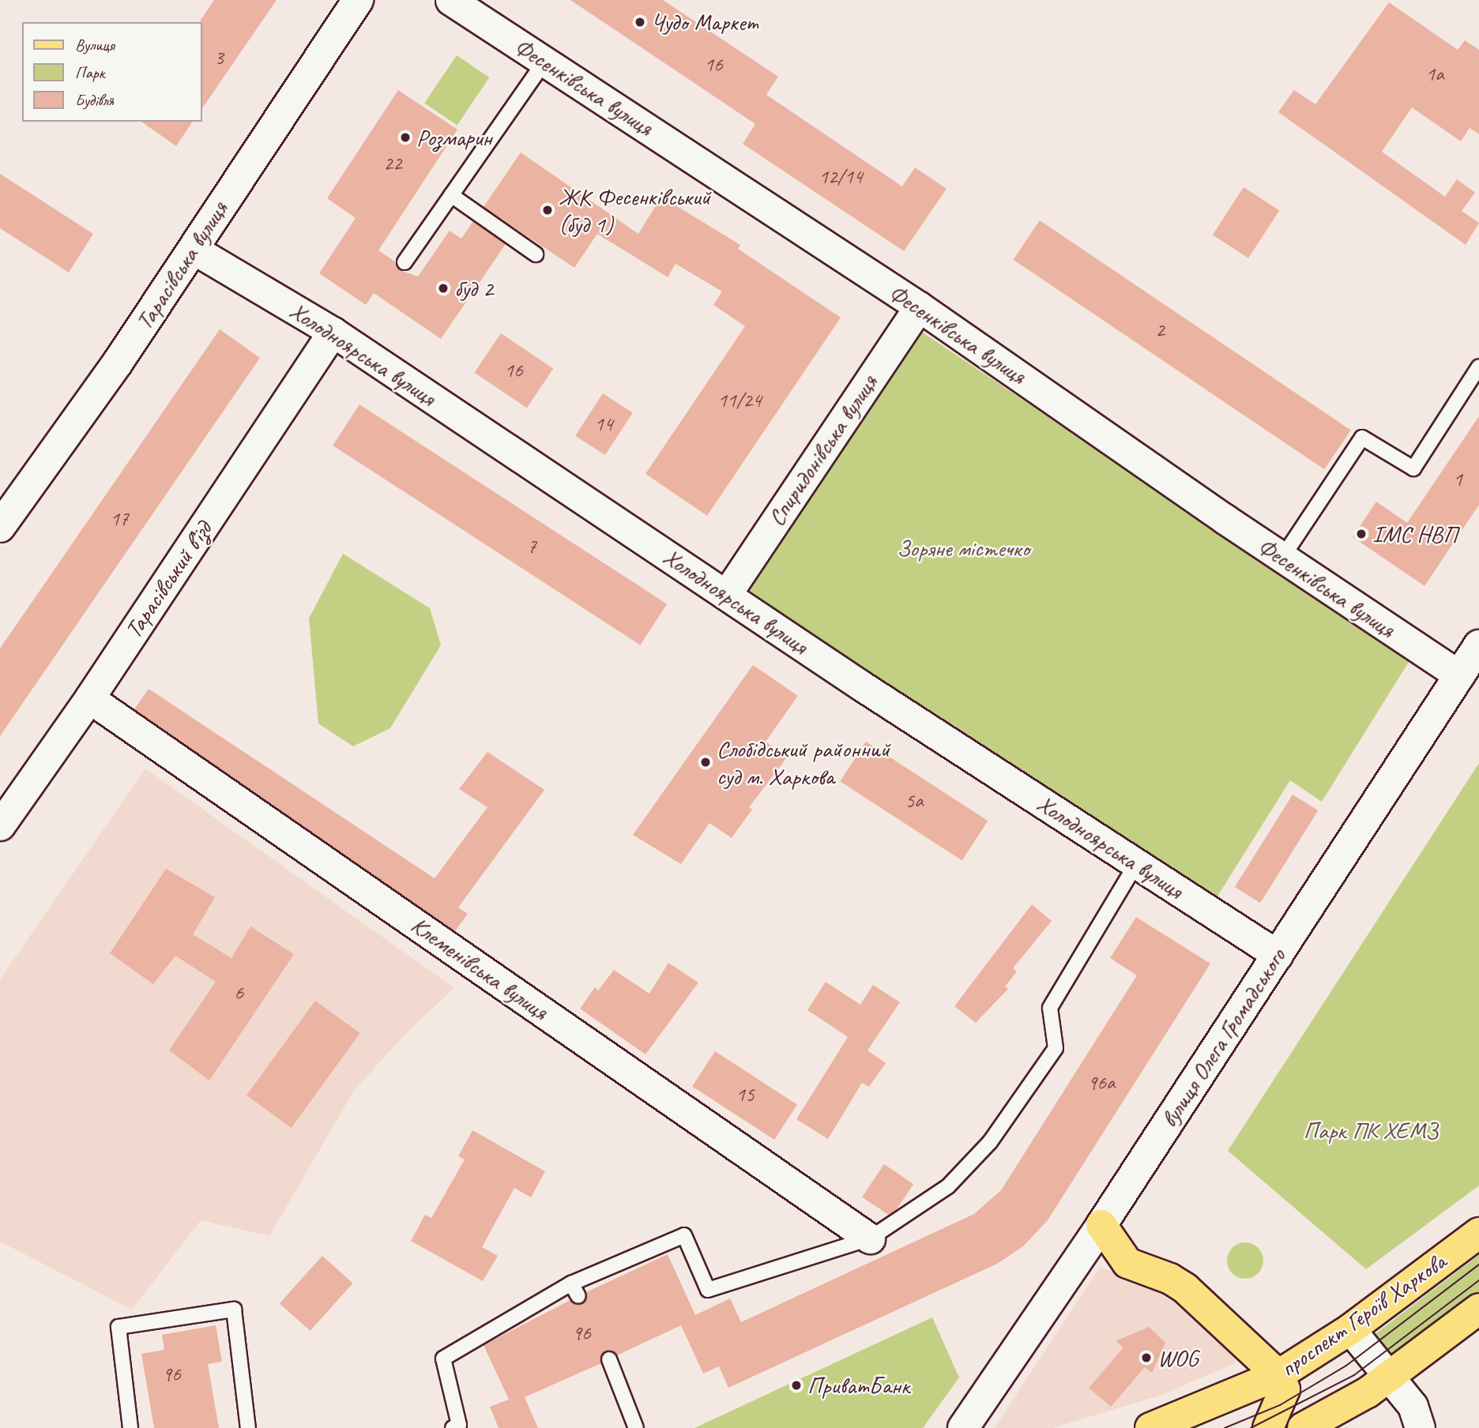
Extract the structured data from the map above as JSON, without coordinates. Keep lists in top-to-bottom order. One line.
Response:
{"streets":{"main road":["Тарасівська вулиця","вулиця Олега Громадського","проспект Героїв Харкова"],"street":["Фесенківська вулиця","Холодноярська вулиця","Спиридонівська вулиця","Тарасівський в’їзд","Клеменівська вулиця"]},"crossings":[["Фесенківська вулиця","Спиридонівська вулиця"],["Фесенківська вулиця","вулиця Олега Громадського"],["Тарасівська вулиця","Холодноярська вулиця"],["Холодноярська вулиця","Спиридонівська вулиця"],["Холодноярська вулиця","Тарасівський в’їзд"],["Холодноярська вулиця","вулиця Олега Громадського"],["Тарасівський в’їзд","Клеменівська вулиця"]],"parks":["Зоряне містечко","Парк ПК ХЕМЗ"],"places":["Чудо Маркет","Розмарин","ЖК Фесенківський (буд 1)","буд 2","ІМС НВП","Слобідський районний суд м. Харкова","WOG","ПриватБанк"],"house_numbers":["3","16","1а","22","12/14","2","16","11/24","14","1","17","7","5а","6","96а","15","96","96"],"legend":["Вулиця","Парк","Будівля"]}
